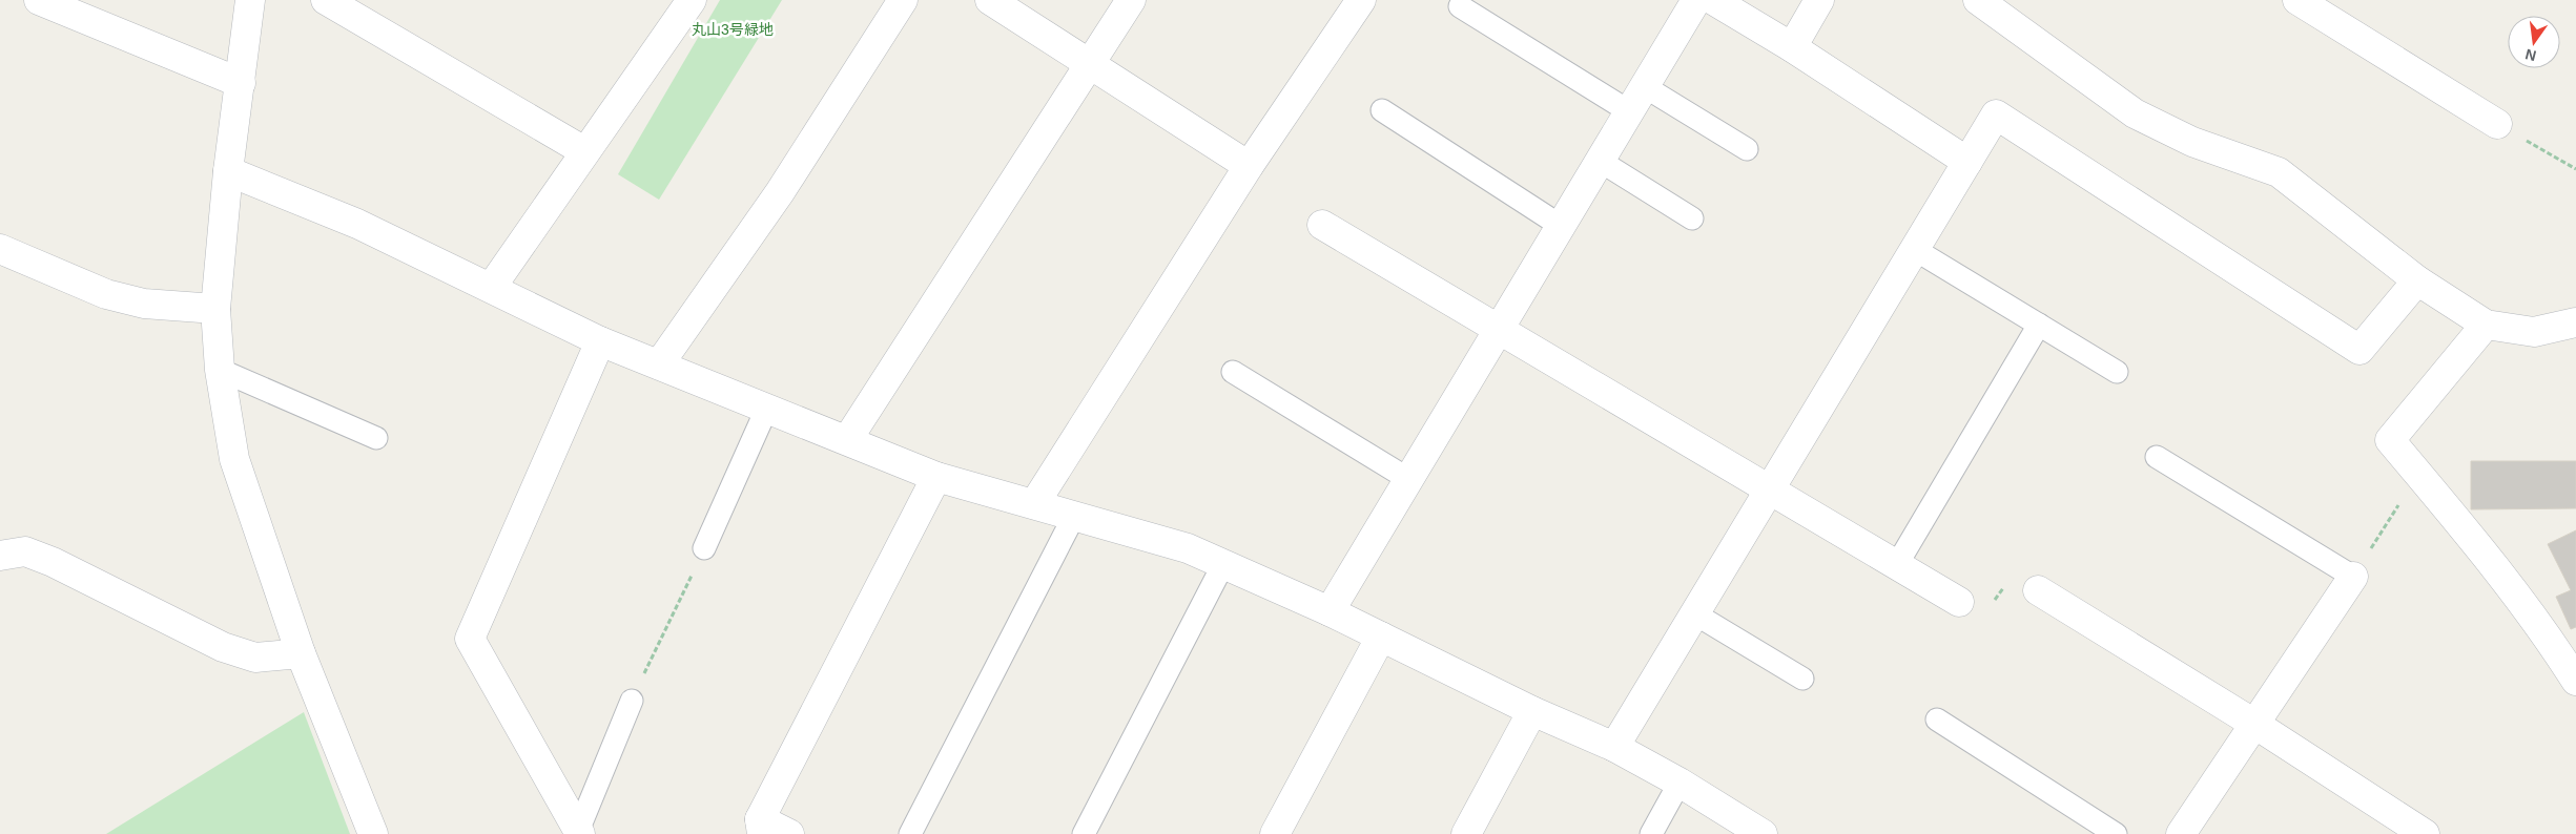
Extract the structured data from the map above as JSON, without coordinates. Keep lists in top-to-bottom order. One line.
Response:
{"parks":["丸山3号緑地"],"north":"bottom"}
